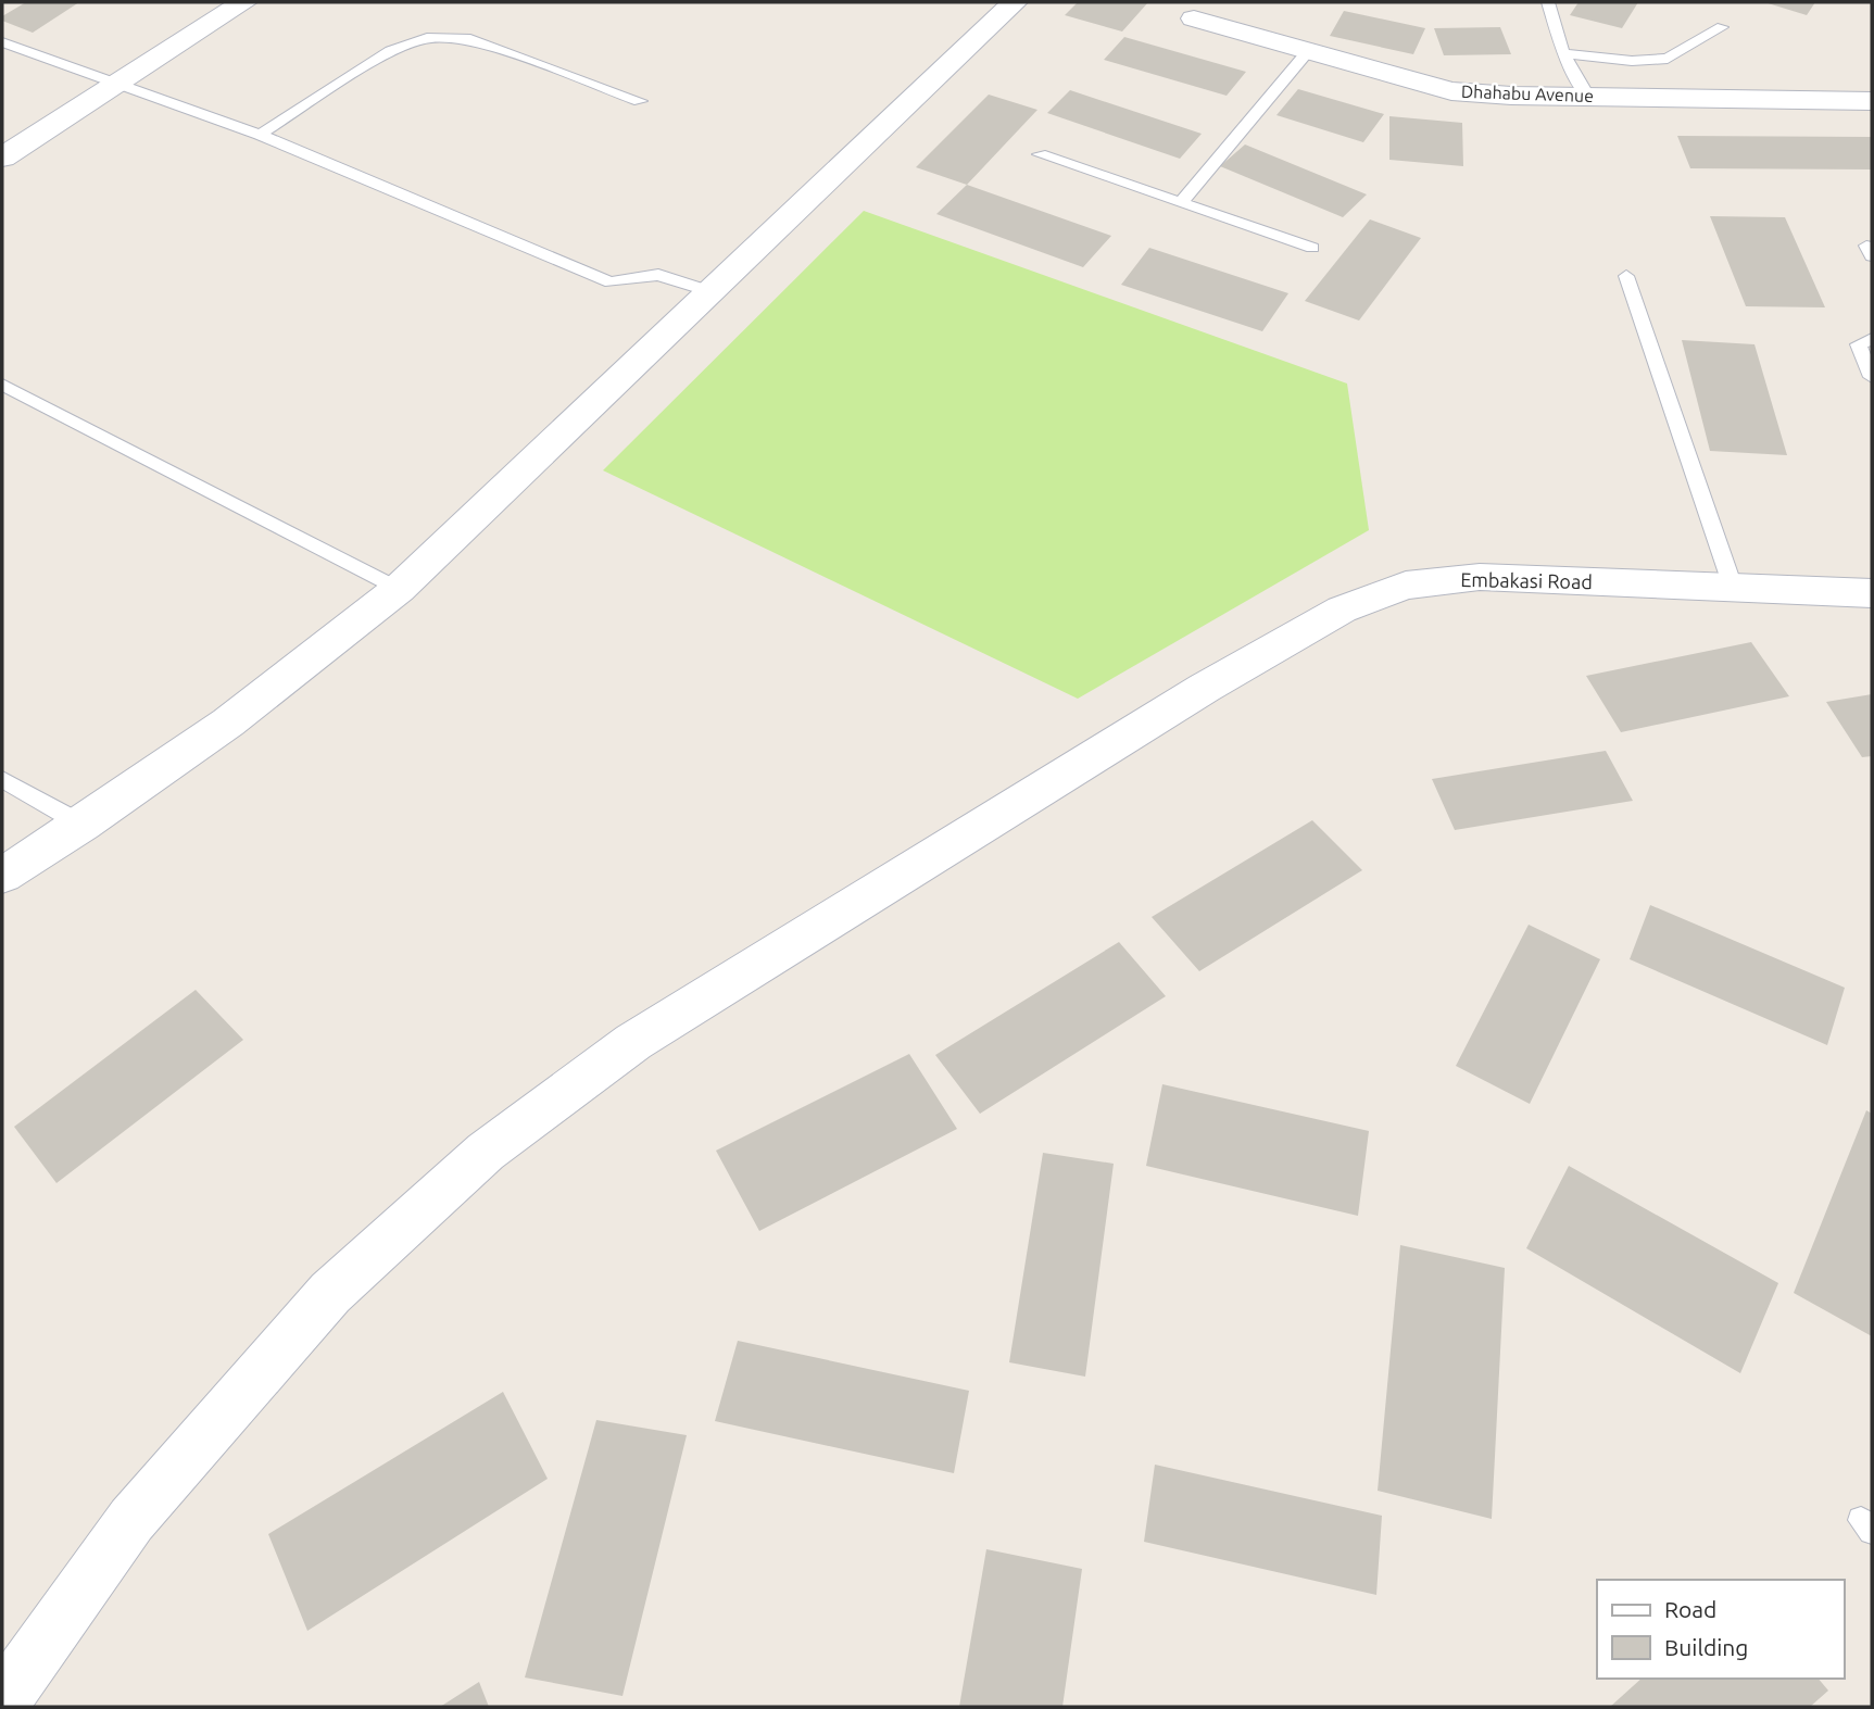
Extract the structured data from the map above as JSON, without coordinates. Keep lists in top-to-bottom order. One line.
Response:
{"streets":{"street":["Dhahabu Avenue","Embakasi Road"]},"legend":["Road","Building"]}
